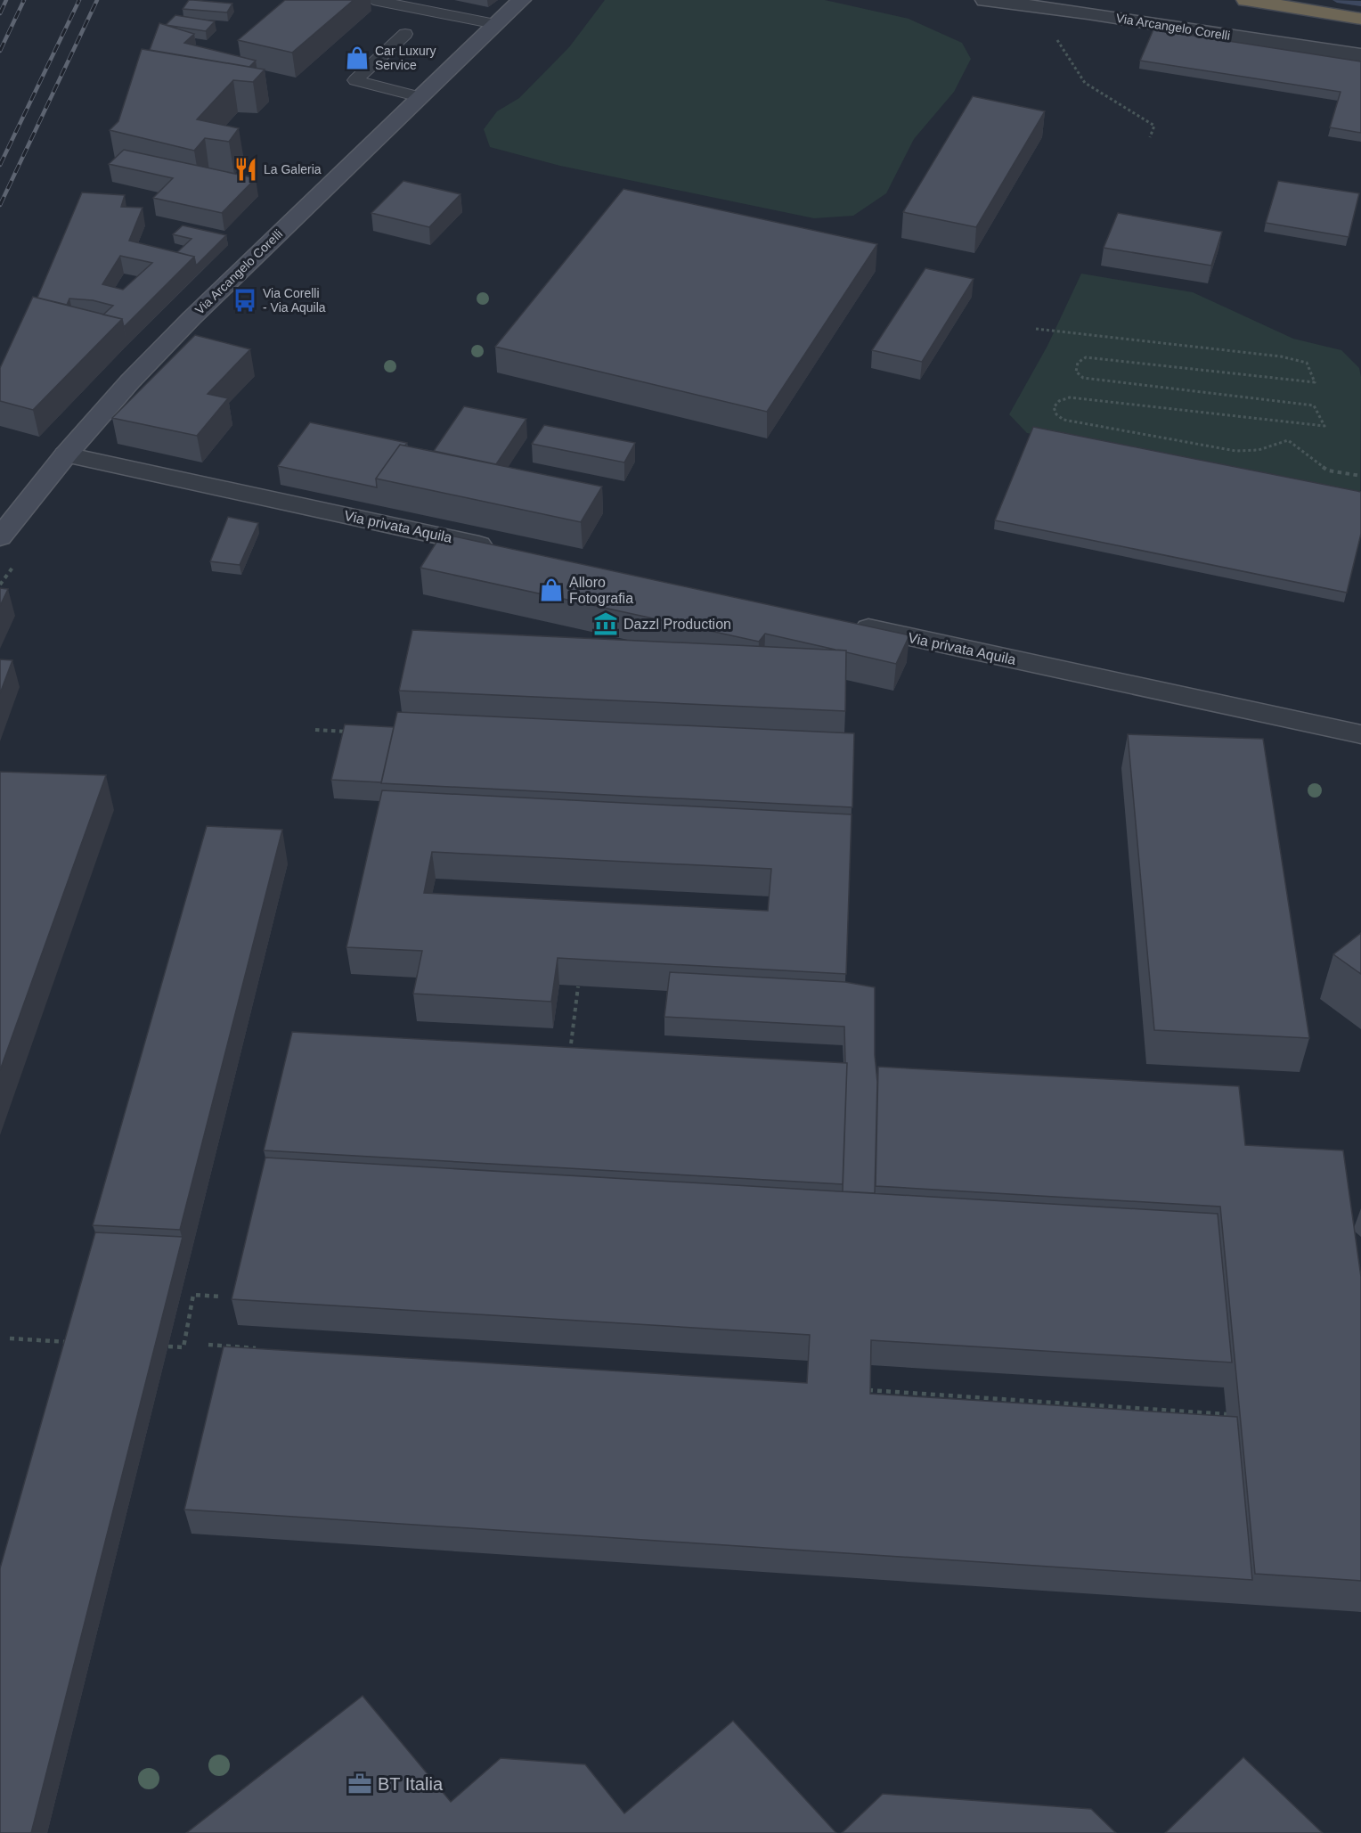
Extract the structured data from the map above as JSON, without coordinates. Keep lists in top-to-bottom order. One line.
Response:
{"streets":{"street":["Via Arcangelo Corelli","Via privata Aquila"]},"crossings":[["Via Arcangelo Corelli","Via privata Aquila"]],"places":{"shop":["Car Luxury Service","Alloro Fotografia"],"restaurant":["La Galeria"],"bus stop":["Via Corelli - Via Aquila"],"museum":["Dazzl Production"],"office":["BT Italia"]}}
